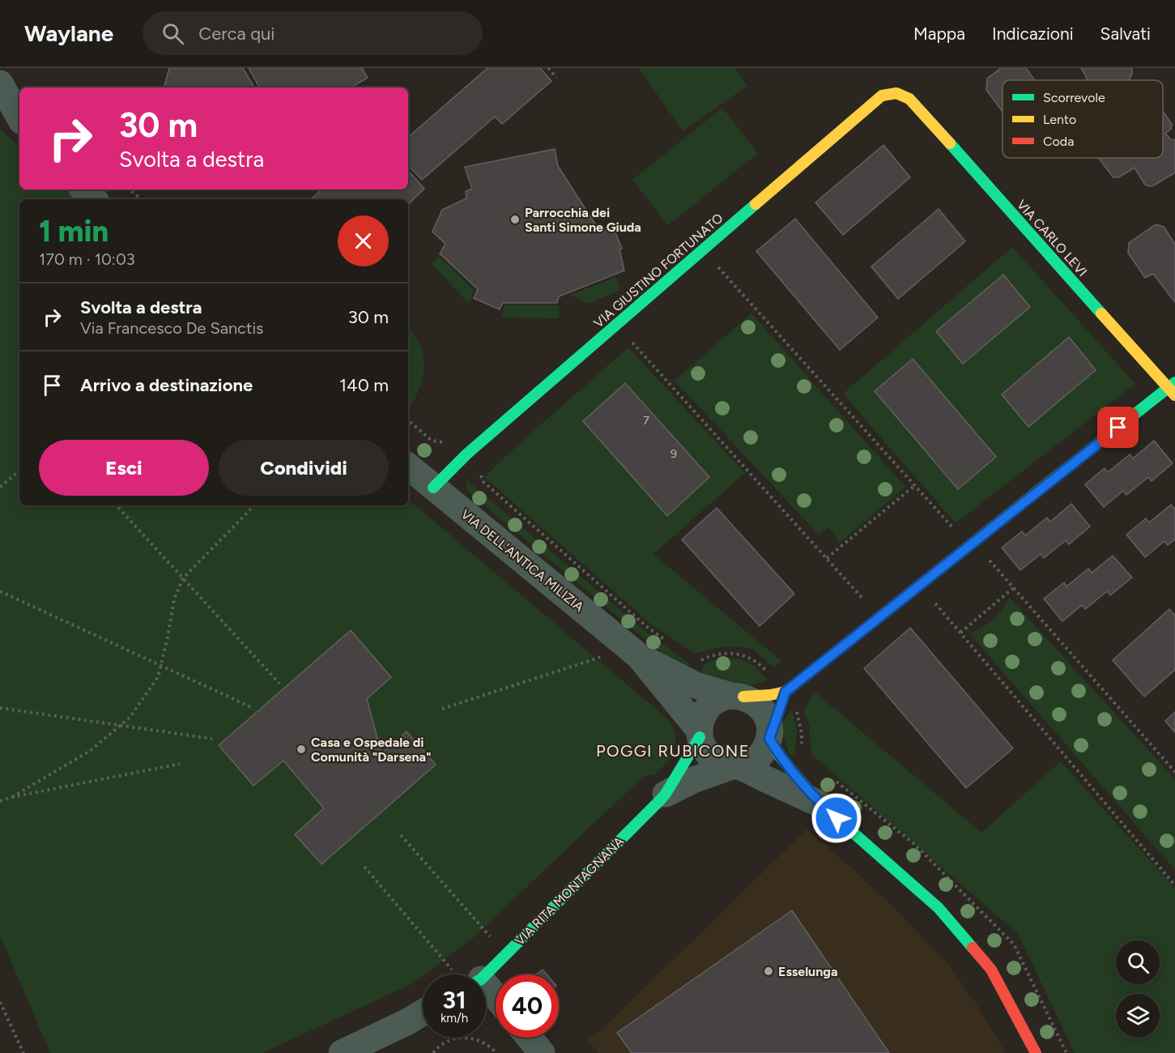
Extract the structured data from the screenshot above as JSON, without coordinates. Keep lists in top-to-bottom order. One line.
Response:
{"streets":{"street":["VIA CARLO LEVI","VIA GIUSTINO FORTUNATO","VIA DELL'ANTICA MILIZIA","VIA RITA MONTAGNANA"]},"crossings":[["VIA CARLO LEVI","VIA GIUSTINO FORTUNATO"],["VIA GIUSTINO FORTUNATO","VIA DELL'ANTICA MILIZIA"],["VIA DELL'ANTICA MILIZIA","VIA RITA MONTAGNANA"]],"districts":["POGGI RUBICONE"],"places":["Parrocchia dei Santi Simone Giuda","Casa e Ospedale di Comunità \"Darsena\"","Esselunga"],"house_numbers":["7","9"],"legend":["Scorrevole","Lento","Coda"],"page":{"header":"Waylane","search":"Cerca qui","nav":["Mappa","Indicazioni","Salvati"],"turn":["30 m","Svolta a destra"],"heading":["1 min","170 m · 10:03"],"list":[{"name":"Svolta a destra","note":"Via Francesco De Sanctis","value":"30 m"},{"name":"Arrivo a destinazione","value":"140 m"}],"buttons":["Esci","Condividi"],"speed":"31 km/h","limit":"40"}}
